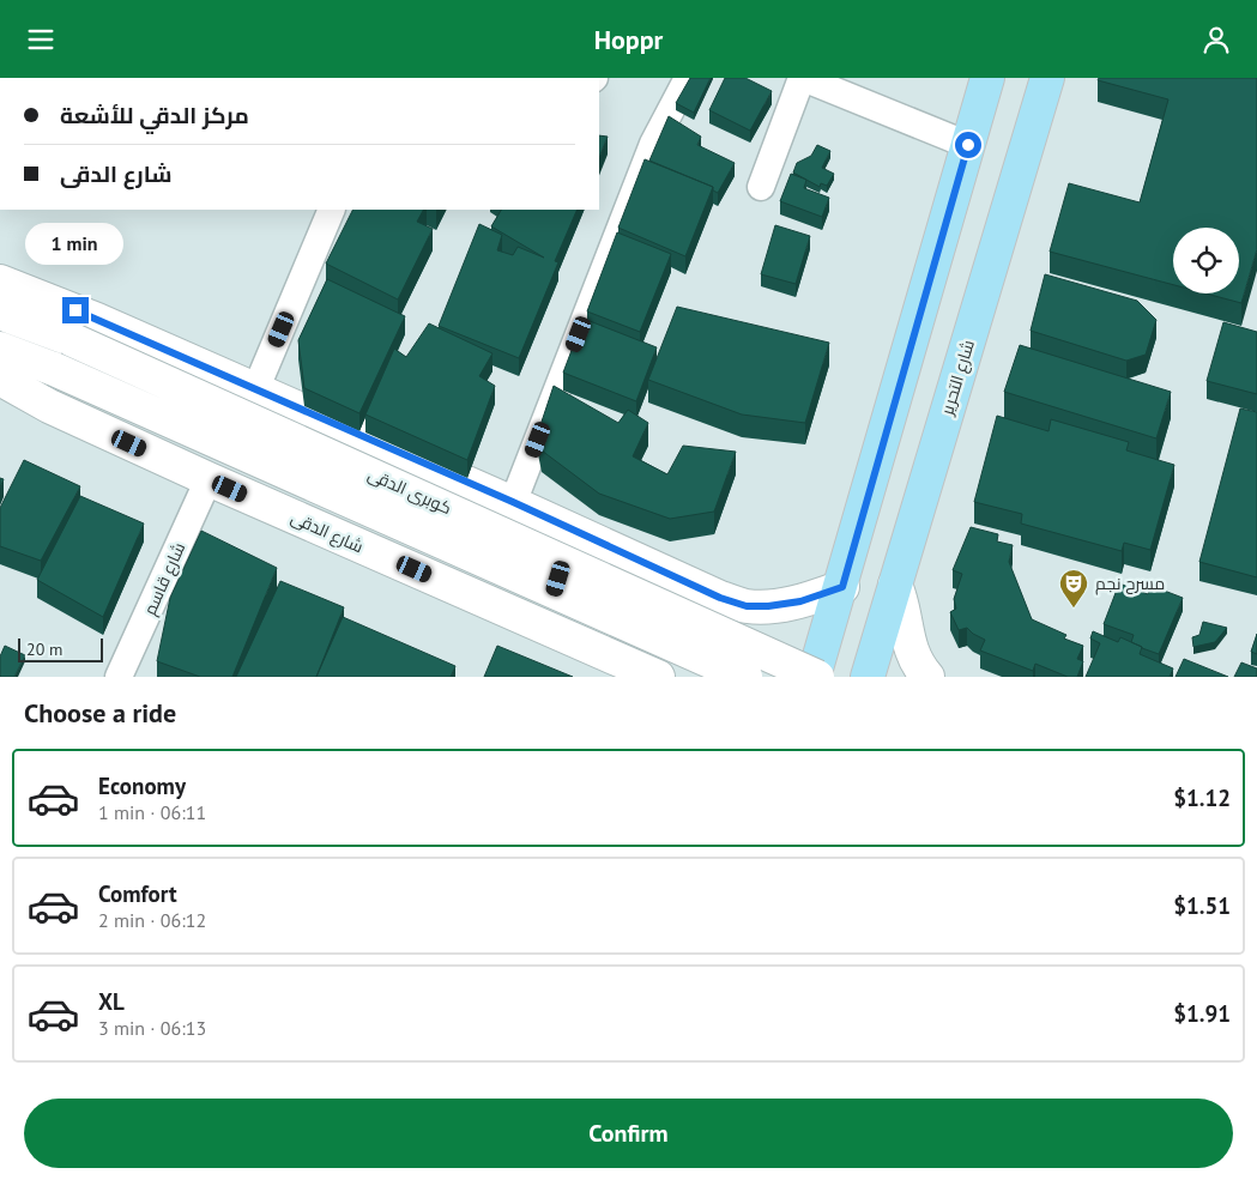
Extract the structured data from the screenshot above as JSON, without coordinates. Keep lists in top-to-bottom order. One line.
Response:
{"streets":{"main road":["شارع التحرير"],"street":["كوبرى الدقى","شارع الدقى","شارع قاسم"]},"crossings":[["شارع الدقى","شارع قاسم"]],"places":{"theatre":["مسرح نجم"]},"scale_bar":"20 m","page":{"header":"Hoppr","banner":["مركز الدقي للأشعة","شارع الدقى"],"bubble":"1 min","scale":"20 m","heading":"Choose a ride","list":[{"name":"Economy","note":"1 min · 06:11","value":"$1.12"},{"name":"Comfort","note":"2 min · 06:12","value":"$1.51"},{"name":"XL","note":"3 min · 06:13","value":"$1.91"}],"buttons":"Confirm"}}
